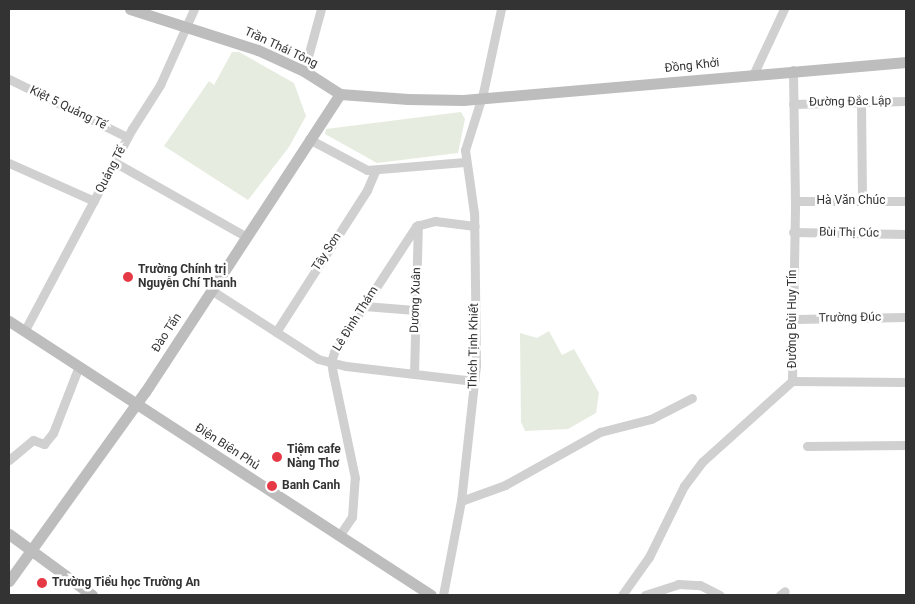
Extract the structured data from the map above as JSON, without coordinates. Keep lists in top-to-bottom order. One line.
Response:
{"streets":{"street":["Trần Thái Tông","Đồng Khởi","Đường Đắc Lập","Kiệt 5 Quảng Tế","Quảng Tế","Hà Văn Chúc","Bùi Thị Cúc","Tây Sơn","Dương Xuân","Trường Đúc","Lê Đình Thám","Đường Bùi Huy Tín","Đào Tấn","Thích Tịnh Khiết","Điện Biên Phủ"]},"crossings":[["Trần Thái Tông","Đồng Khởi"],["Trần Thái Tông","Quảng Tế"],["Trần Thái Tông","Đào Tấn"],["Trần Thái Tông","Thích Tịnh Khiết"],["Đồng Khởi","Đường Bùi Huy Tín"],["Đồng Khởi","Thích Tịnh Khiết"],["Đường Đắc Lập","Đường Bùi Huy Tín"],["Kiệt 5 Quảng Tế","Quảng Tế"],["Quảng Tế","Điện Biên Phủ"],["Hà Văn Chúc","Đường Bùi Huy Tín"],["Bùi Thị Cúc","Đường Bùi Huy Tín"],["Dương Xuân","Lê Đình Thám"],["Trường Đúc","Đường Bùi Huy Tín"],["Lê Đình Thám","Điện Biên Phủ"],["Đào Tấn","Điện Biên Phủ"]],"places":["Trường Chính trị Nguyễn Chí Thanh","Tiệm cafe Nàng Thơ","Banh Canh","Trường Tiểu học Trường An"]}
